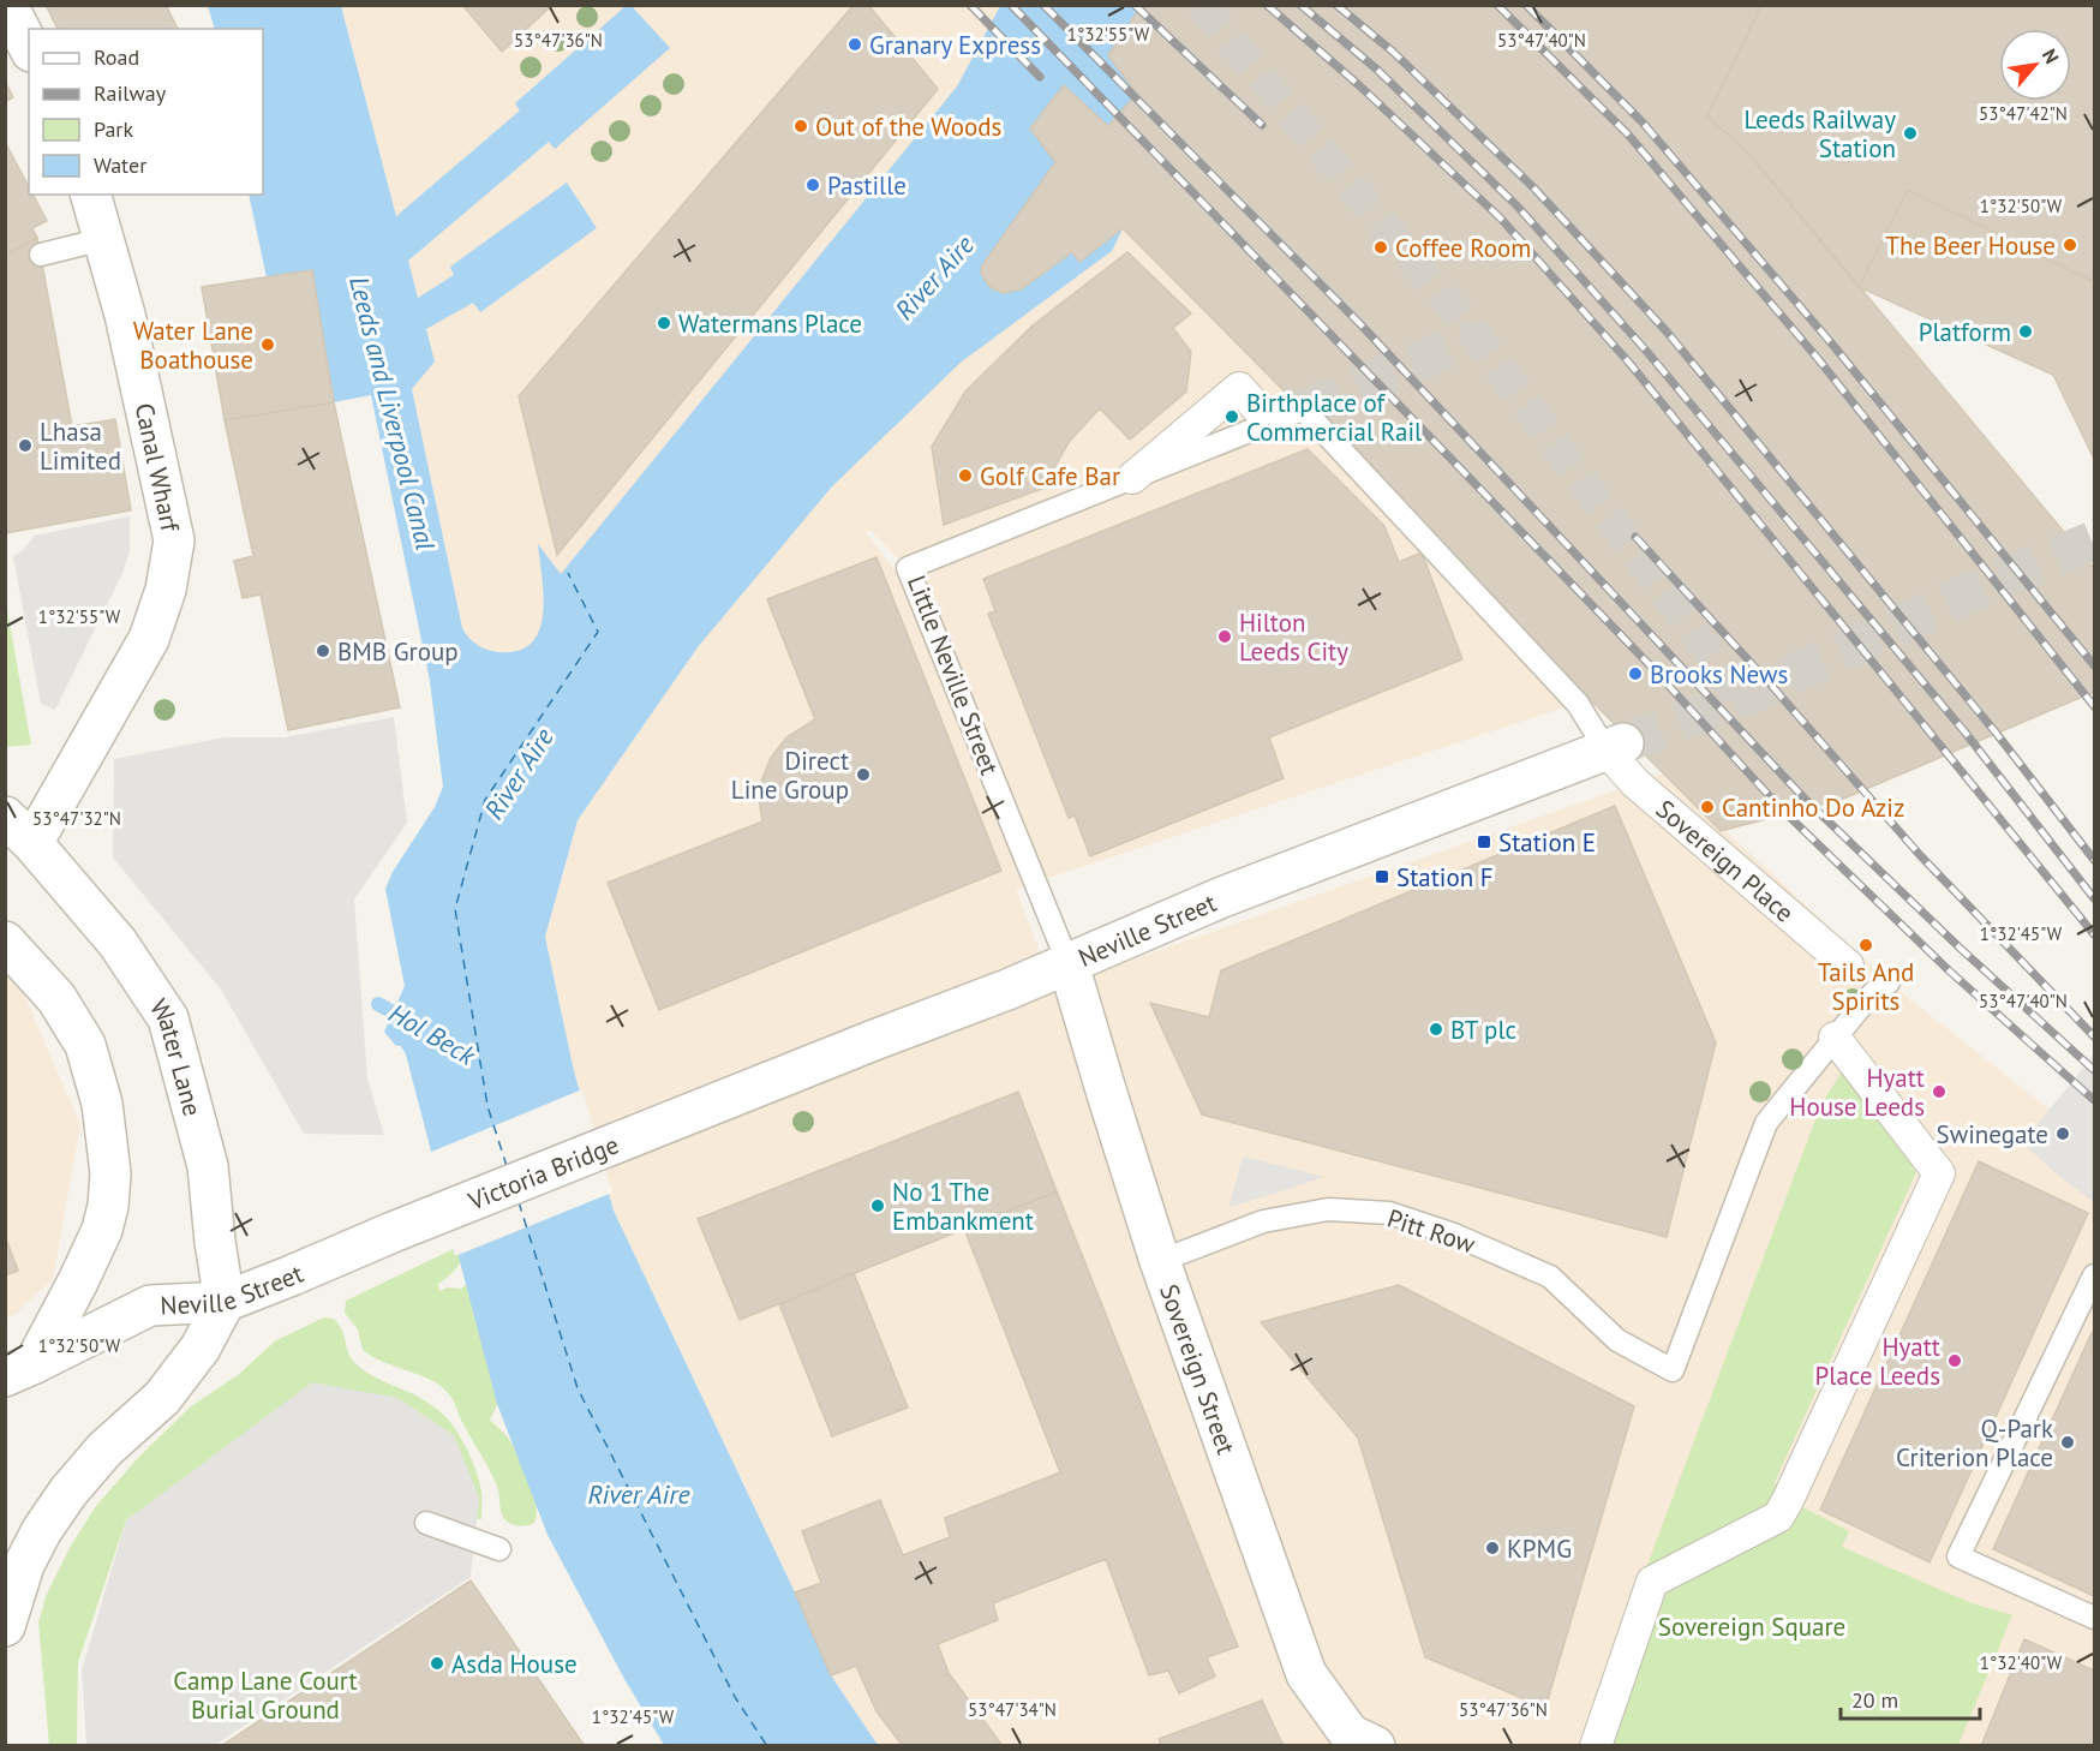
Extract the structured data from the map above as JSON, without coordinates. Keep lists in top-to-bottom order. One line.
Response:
{"streets":{"street":["Canal Wharf","Little Neville Street","Sovereign Place","Neville Street","Water Lane","Victoria Bridge","Sovereign Street"],"lane":["Pitt Row"]},"crossings":[["Canal Wharf","Water Lane"],["Little Neville Street","Sovereign Place"],["Little Neville Street","Neville Street"],["Little Neville Street","Sovereign Street"],["Sovereign Place","Neville Street"],["Neville Street","Water Lane"],["Neville Street","Victoria Bridge"],["Neville Street","Sovereign Street"],["Pitt Row","Sovereign Street"]],"water":["River Aire","Leeds and Liverpool Canal","Hol Beck"],"parks":["Sovereign Square","Camp Lane Court Burial Ground"],"places":{"other":["Granary Express","Out of the Woods","Leeds Railway Station","Pastille","The Beer House","Coffee Room","Watermans Place","Platform","Water Lane Boathouse","Birthplace of Commercial Rail","Lhasa Limited","Golf Cafe Bar","Hilton Leeds City","BMB Group","Brooks News","Direct Line Group","Cantinho Do Aziz","Tails And Spirits","BT plc","Hyatt House Leeds","Swinegate","No 1 The Embankment","Hyatt Place Leeds","Q-Park Criterion Place","KPMG","Asda House"],"transit":["Station E","Station F"]},"legend":["Road","Railway","Park","Water"],"scale_bar":"20 m","north":"top right","coordinates":["1°32'55\"W","53°47'36\"N","53°47'40\"N","53°47'42\"N","1°32'50\"W","53°47'32\"N","1°32'45\"W","1°32'40\"W","53°47'34\"N"]}
